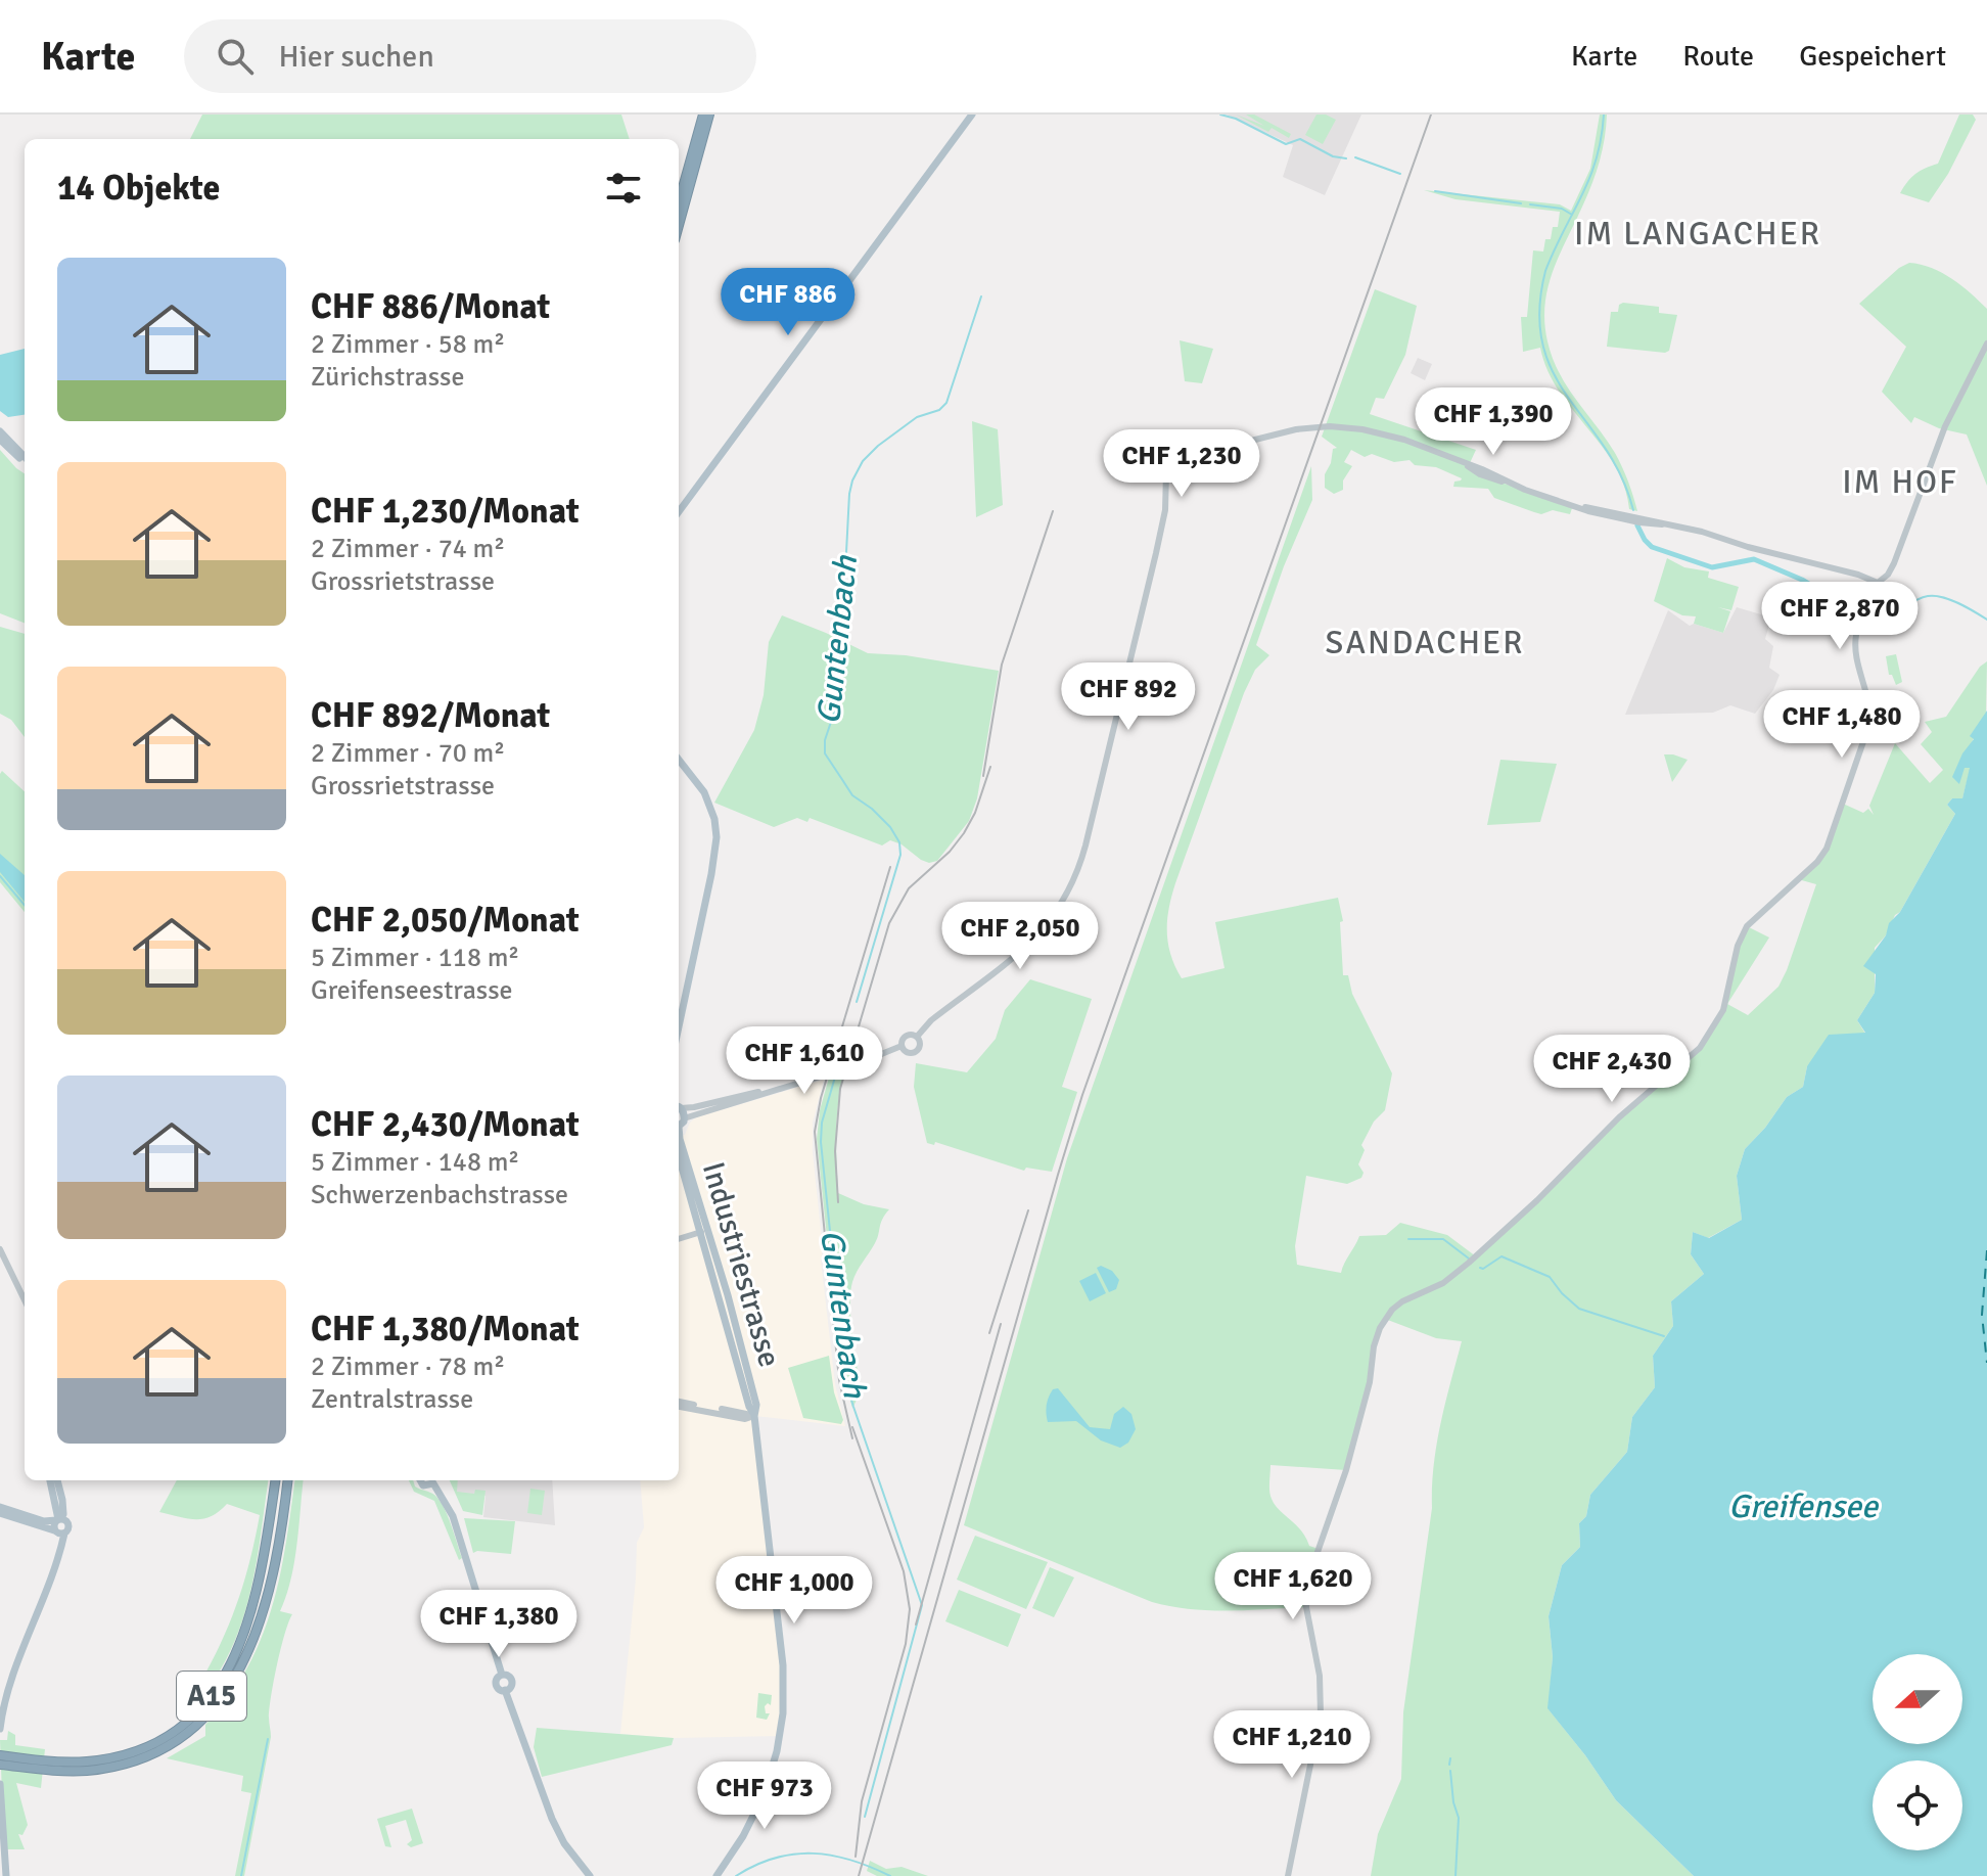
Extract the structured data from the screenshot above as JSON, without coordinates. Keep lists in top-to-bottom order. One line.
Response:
{"streets":{"highway":["A15"],"main road":["Industriestrasse"]},"districts":["IM LANGACHER","IM HOF","SANDACHER"],"water":["Guntenbach","Greifensee"],"north":"left","page":{"header":"Karte","search":"Hier suchen","nav":["Karte","Route","Gespeichert"],"heading":"14 Objekte","list":[{"name":"CHF 886/Monat","note":"2 Zimmer · 58 m² · Zürichstrasse"},{"name":"CHF 1,230/Monat","note":"2 Zimmer · 74 m² · Grossrietstrasse"},{"name":"CHF 892/Monat","note":"2 Zimmer · 70 m² · Grossrietstrasse"},{"name":"CHF 2,050/Monat","note":"5 Zimmer · 118 m² · Greifenseestrasse"},{"name":"CHF 2,430/Monat","note":"5 Zimmer · 148 m² · Schwerzenbachstrasse"},{"name":"CHF 1,380/Monat","note":"2 Zimmer · 78 m² · Zentralstrasse"}],"price":["CHF 886","CHF 1,390","CHF 1,230","CHF 2,870","CHF 892","CHF 1,480","CHF 2,050","CHF 1,610","CHF 2,430","CHF 1,620","CHF 1,000","CHF 1,380","CHF 1,210","CHF 973"]}}
